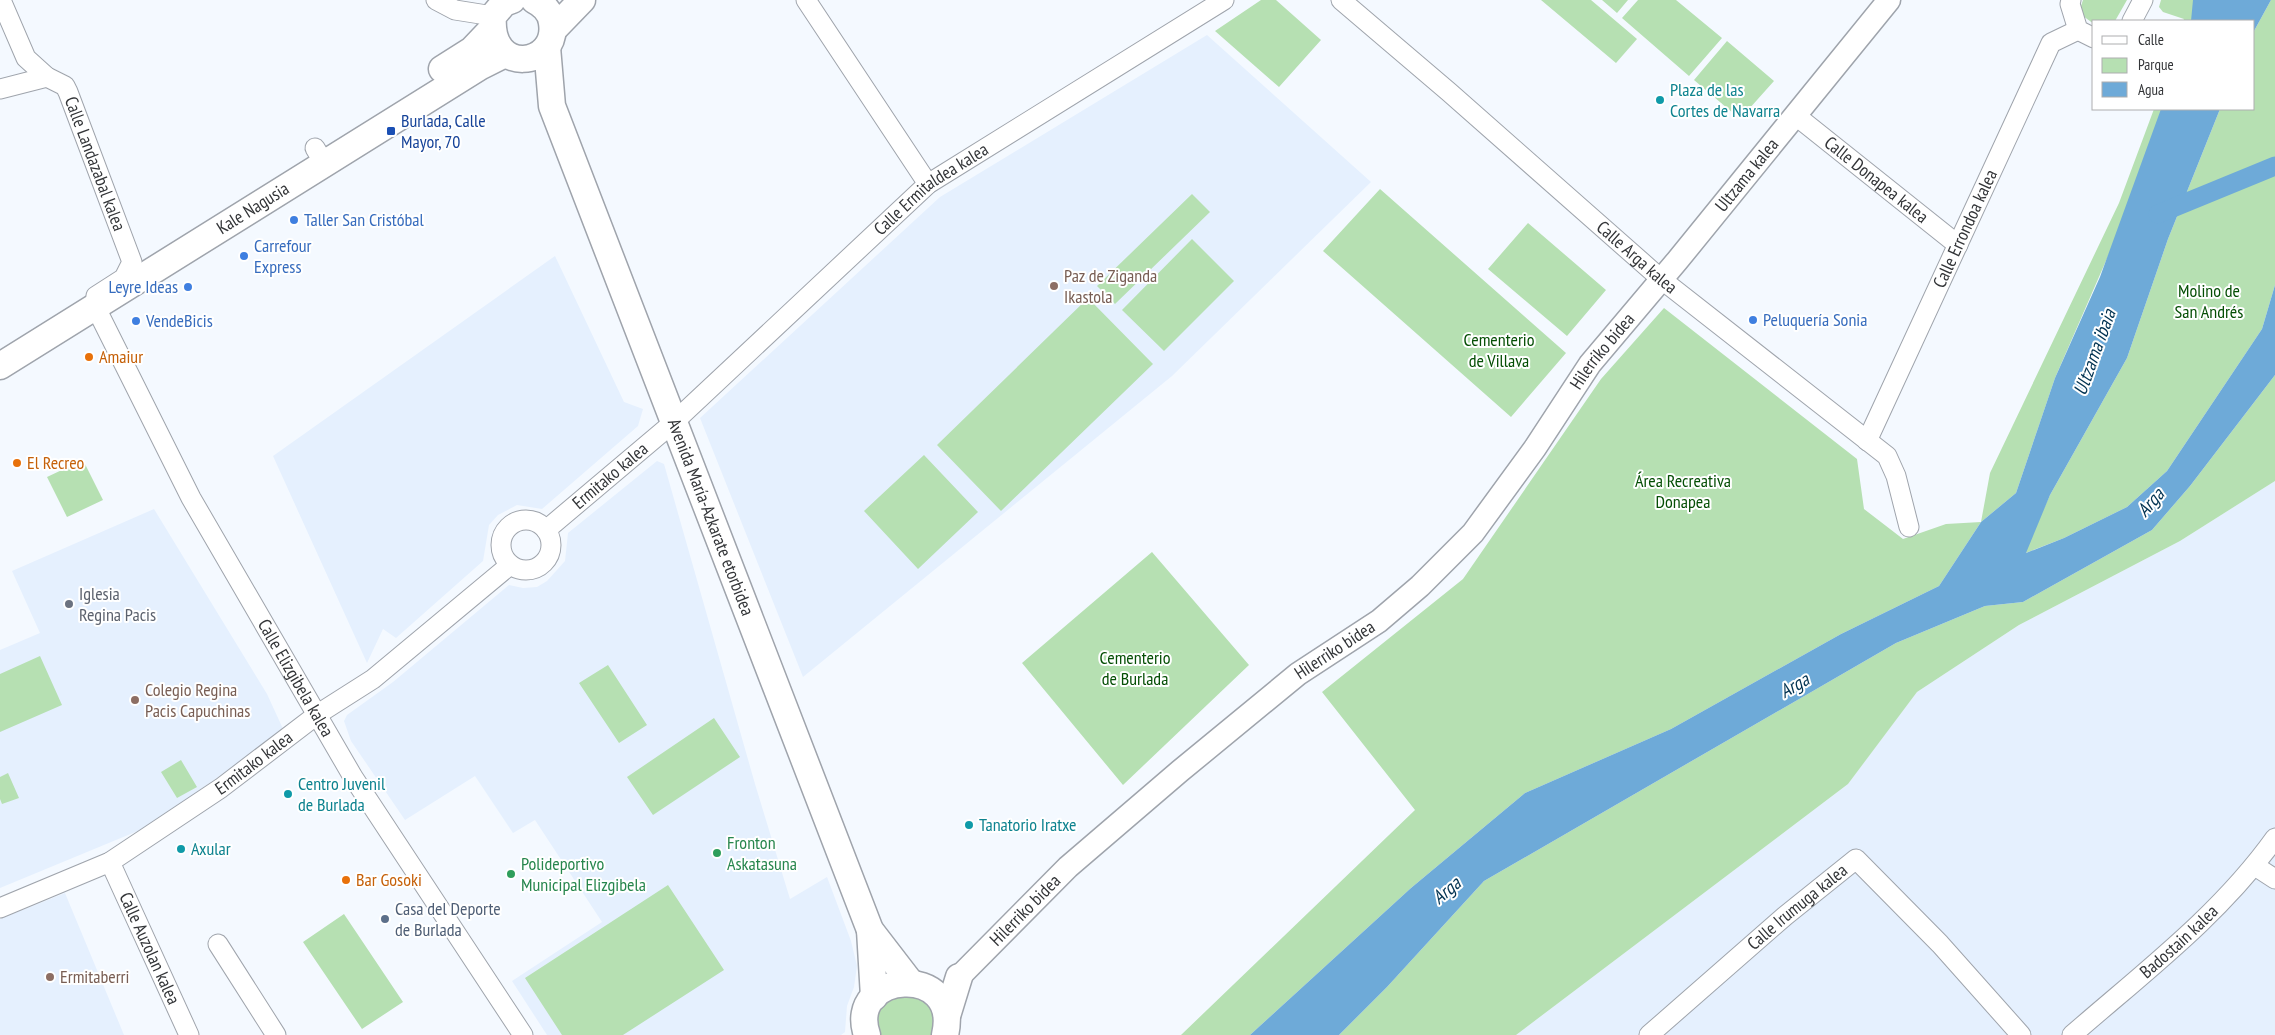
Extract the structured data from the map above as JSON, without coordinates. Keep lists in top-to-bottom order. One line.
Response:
{"streets":{"main road":["Kale Nagusia","Hilerriko bidea","Avenida María-Azkarate etorbidea"],"street":["Calle Landazabal kalea","Ultzama kalea","Calle Donapea kalea","Calle Ermitaldea kalea","Calle Errondoa kalea","Calle Arga kalea","Ermitako kalea","Calle Elizgibela kalea","Calle Irumuga kalea","Badostain kalea","Calle Auzolan kalea"]},"crossings":[["Calle Landazabal kalea","Kale Nagusia"],["Ultzama kalea","Calle Donapea kalea"],["Ultzama kalea","Calle Arga kalea"],["Ultzama kalea","Hilerriko bidea"],["Calle Donapea kalea","Calle Errondoa kalea"],["Calle Ermitaldea kalea","Ermitako kalea"],["Calle Ermitaldea kalea","Avenida María-Azkarate etorbidea"],["Kale Nagusia","Avenida María-Azkarate etorbidea"],["Kale Nagusia","Calle Elizgibela kalea"],["Calle Errondoa kalea","Calle Arga kalea"],["Calle Arga kalea","Hilerriko bidea"],["Ermitako kalea","Avenida María-Azkarate etorbidea"],["Ermitako kalea","Calle Elizgibela kalea"],["Ermitako kalea","Calle Auzolan kalea"]],"water":["Ultzama ibaia","Arga"],"parks":["Molino de San Andrés","Cementerio de Villava","Área Recreativa Donapea","Cementerio de Burlada"],"places":{"other":["Plaza de las Cortes de Navarra","Taller San Cristóbal","Carrefour Express","Paz de Ziganda Ikastola","Leyre Ideas","Peluquería Sonia","VendeBicis","Amaiur","El Recreo","Iglesia Regina Pacis","Colegio Regina Pacis Capuchinas","Centro Juvenil de Burlada","Tanatorio Iratxe","Axular","Fronton Askatasuna","Polideportivo Municipal Elizgibela","Bar Gosoki","Casa del Deporte de Burlada","Ermitaberri"],"transit":["Burlada, Calle Mayor, 70"]},"legend":["Calle","Parque","Agua"]}
